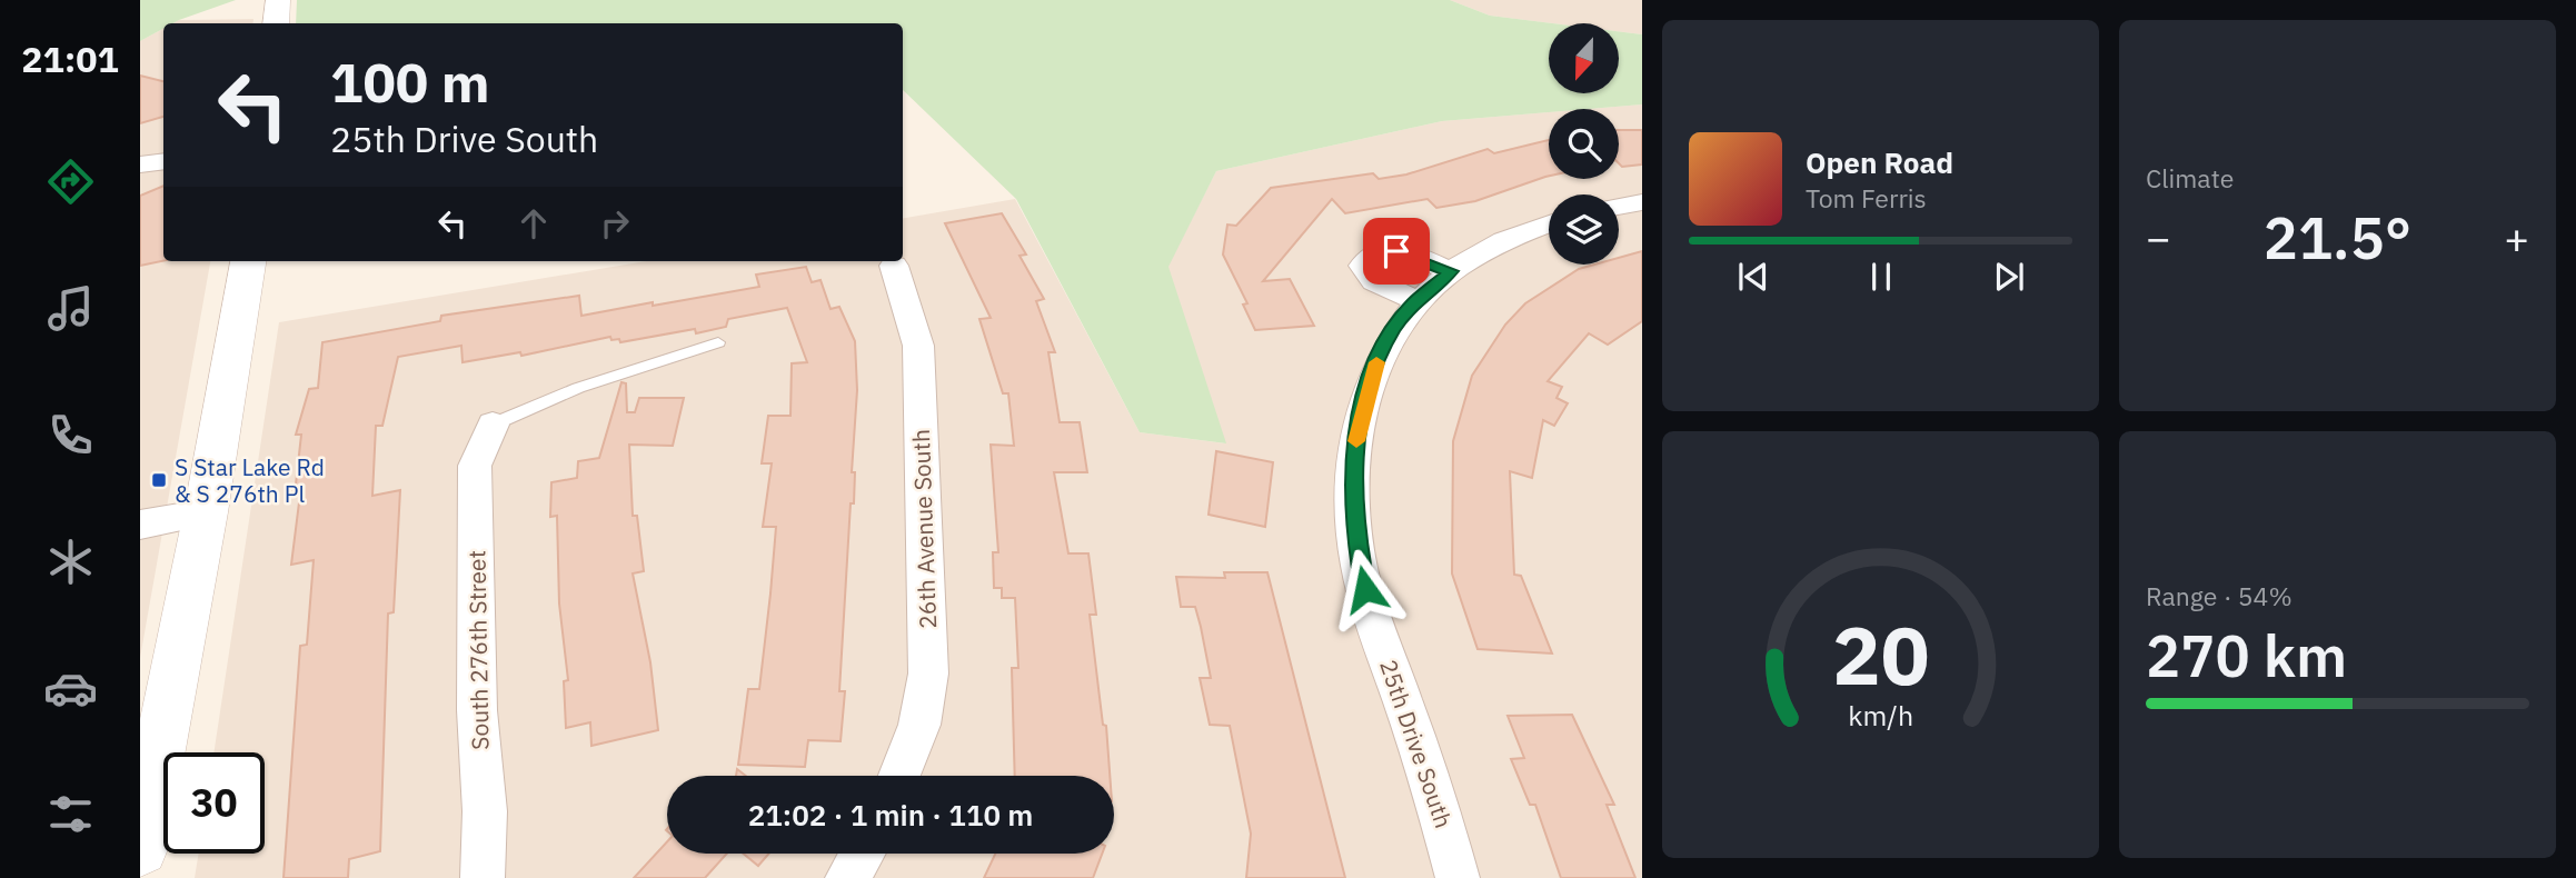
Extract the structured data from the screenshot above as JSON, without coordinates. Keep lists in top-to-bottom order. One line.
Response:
{"streets":{"street":["26th Avenue South","South 276th Street","25th Drive South"]},"places":{"transit":["S Star Lake Rd & S 276th Pl"]},"north":"bottom","page":{"tabs":"21:01","tile":["Climate",["Range · 54%","270 km"]],"turn":["100 m","25th Drive South"],"song":["Open Road","Tom Ferris"],"heat":["−","21.5°","+"],"limit":"30","trip":"21:02 · 1 min · 110 m","gauge":["20","km/h"]}}
